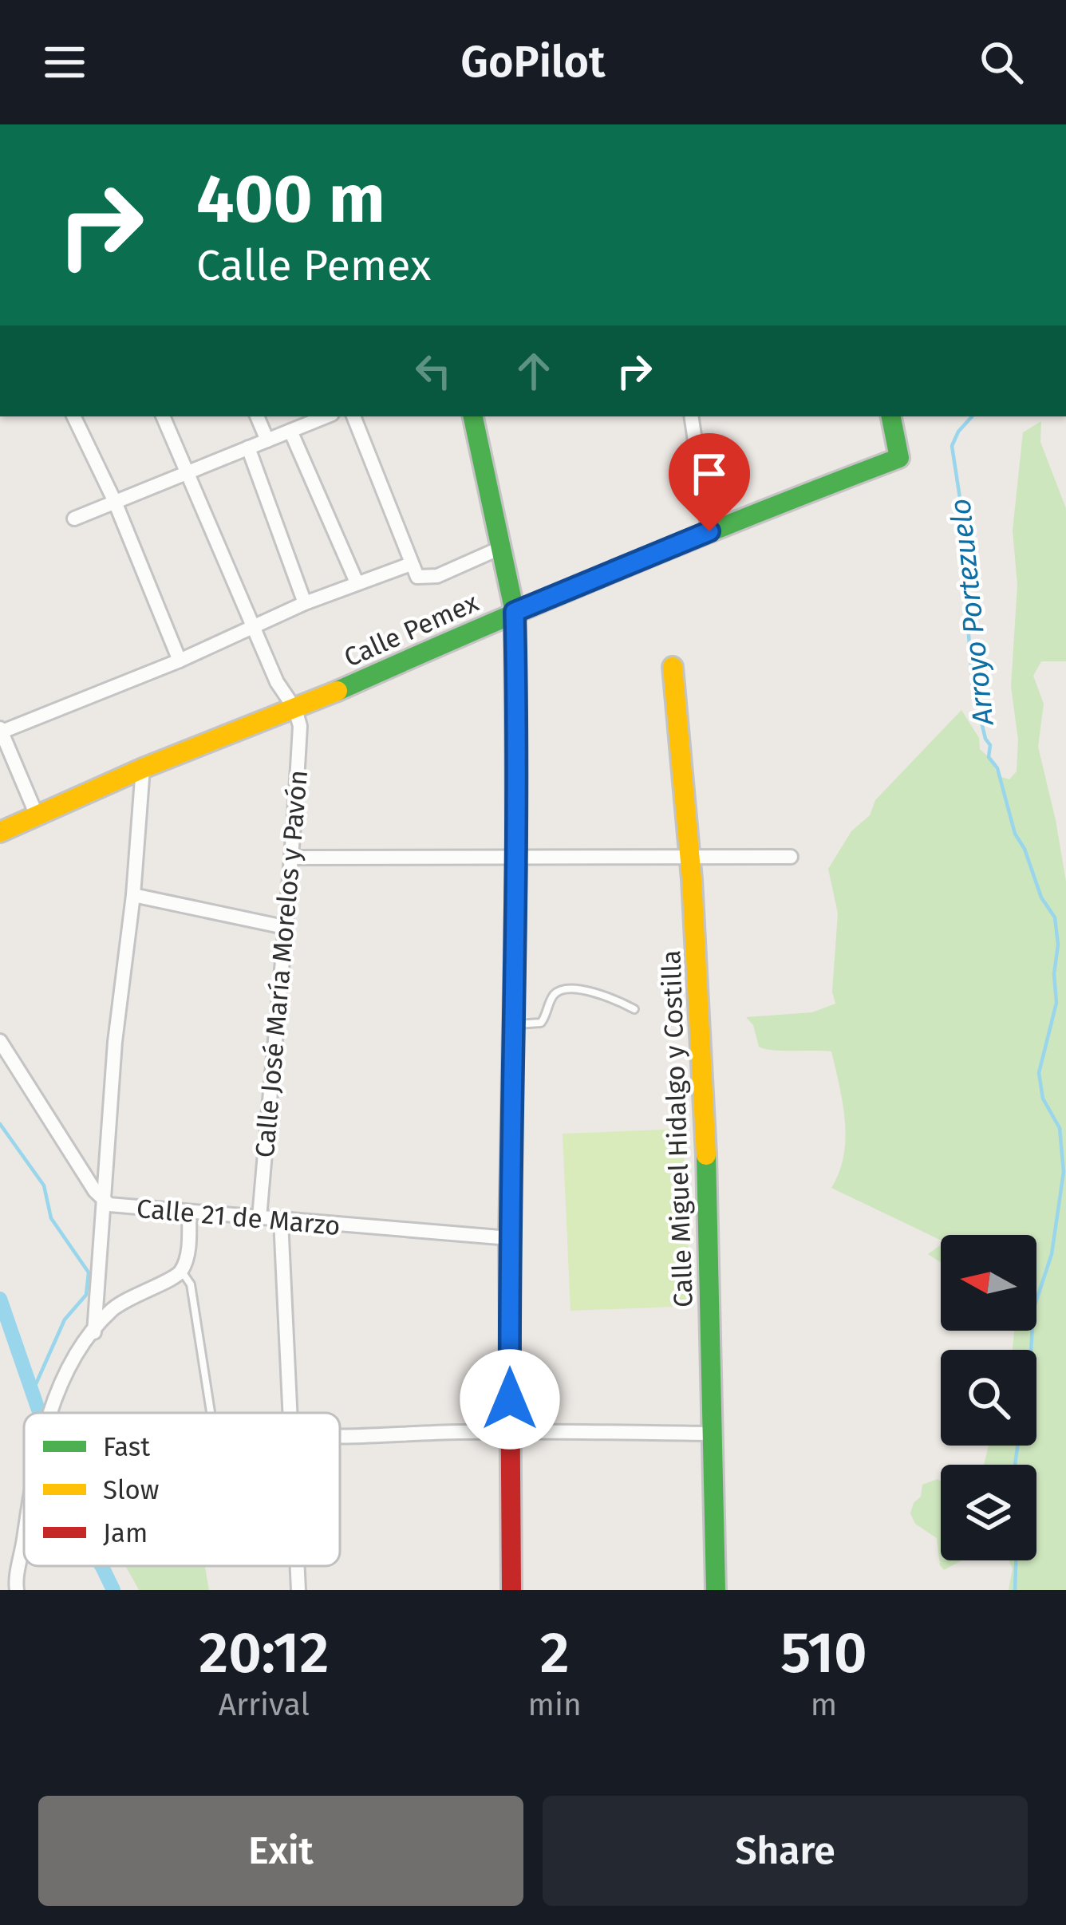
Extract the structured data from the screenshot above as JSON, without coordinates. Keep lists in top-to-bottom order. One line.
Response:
{"streets":{"street":["Calle Pemex","Calle José María Morelos y Pavón","Calle Miguel Hidalgo y Costilla","Calle 21 de Marzo"]},"crossings":[["Calle Pemex","Calle José María Morelos y Pavón"],["Calle José María Morelos y Pavón","Calle 21 de Marzo"]],"water":["Arroyo Portezuelo"],"legend":["Fast","Slow","Jam"],"north":"left","page":{"header":"GoPilot","turn":["400 m","Calle Pemex"],"eta":["20:12","Arrival","2","min","510","m"],"buttons":["Exit","Share"]}}
